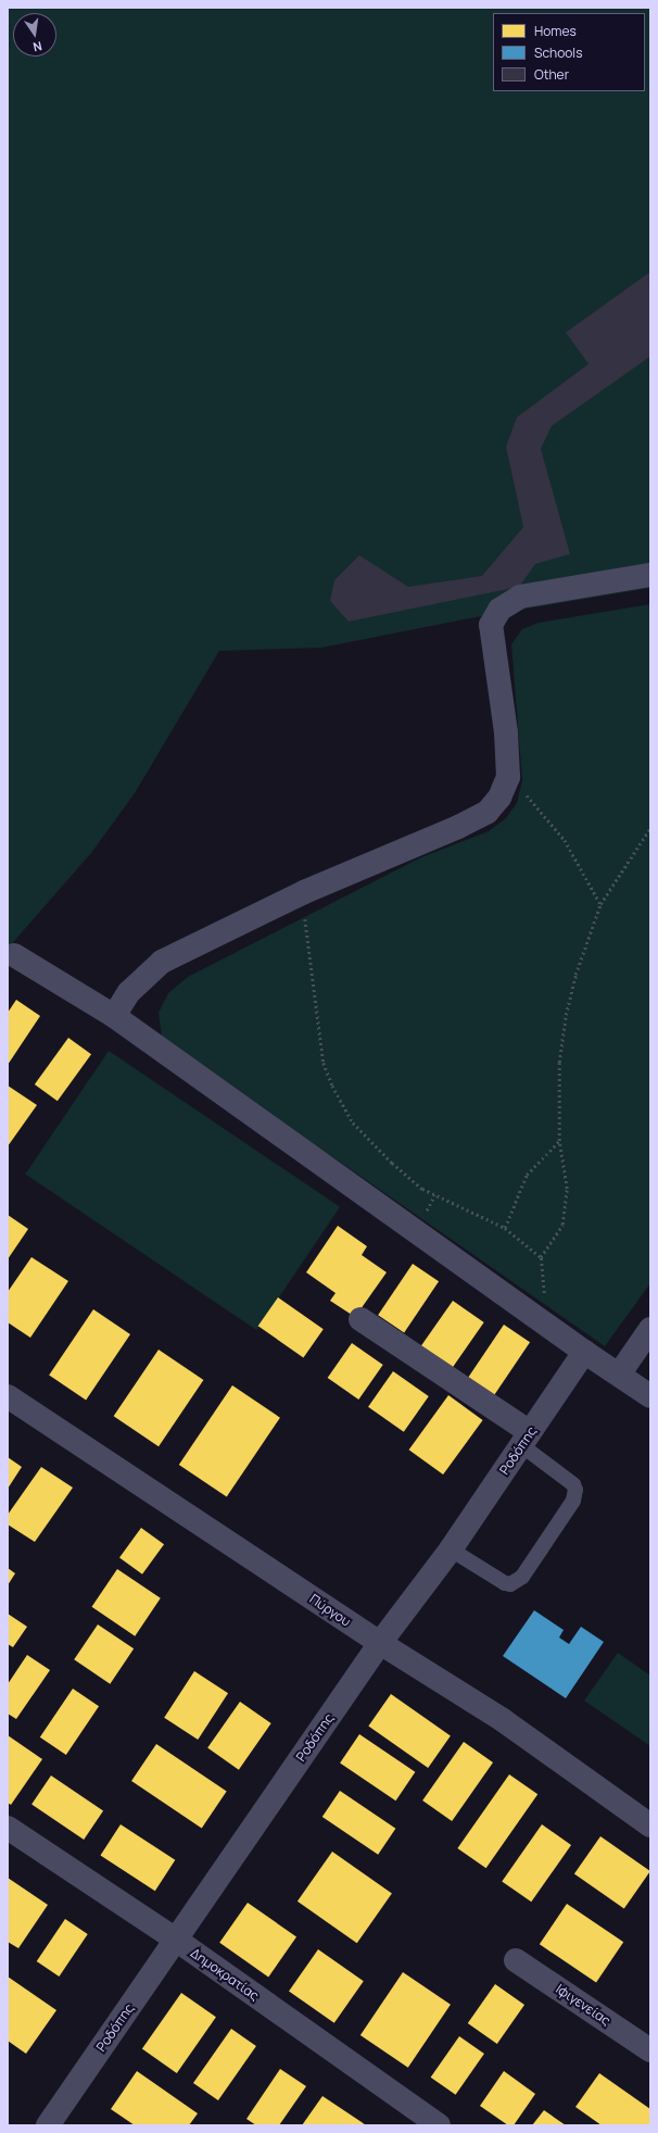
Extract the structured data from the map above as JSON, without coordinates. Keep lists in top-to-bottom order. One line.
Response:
{"streets":{"street":["Ροδόπης","Πύργου","Δημοκρατίας","Ιφιγενείας"]},"crossings":[["Ροδόπης","Πύργου"],["Ροδόπης","Δημοκρατίας"]],"legend":["Homes","Schools","Other"],"north":"bottom"}
